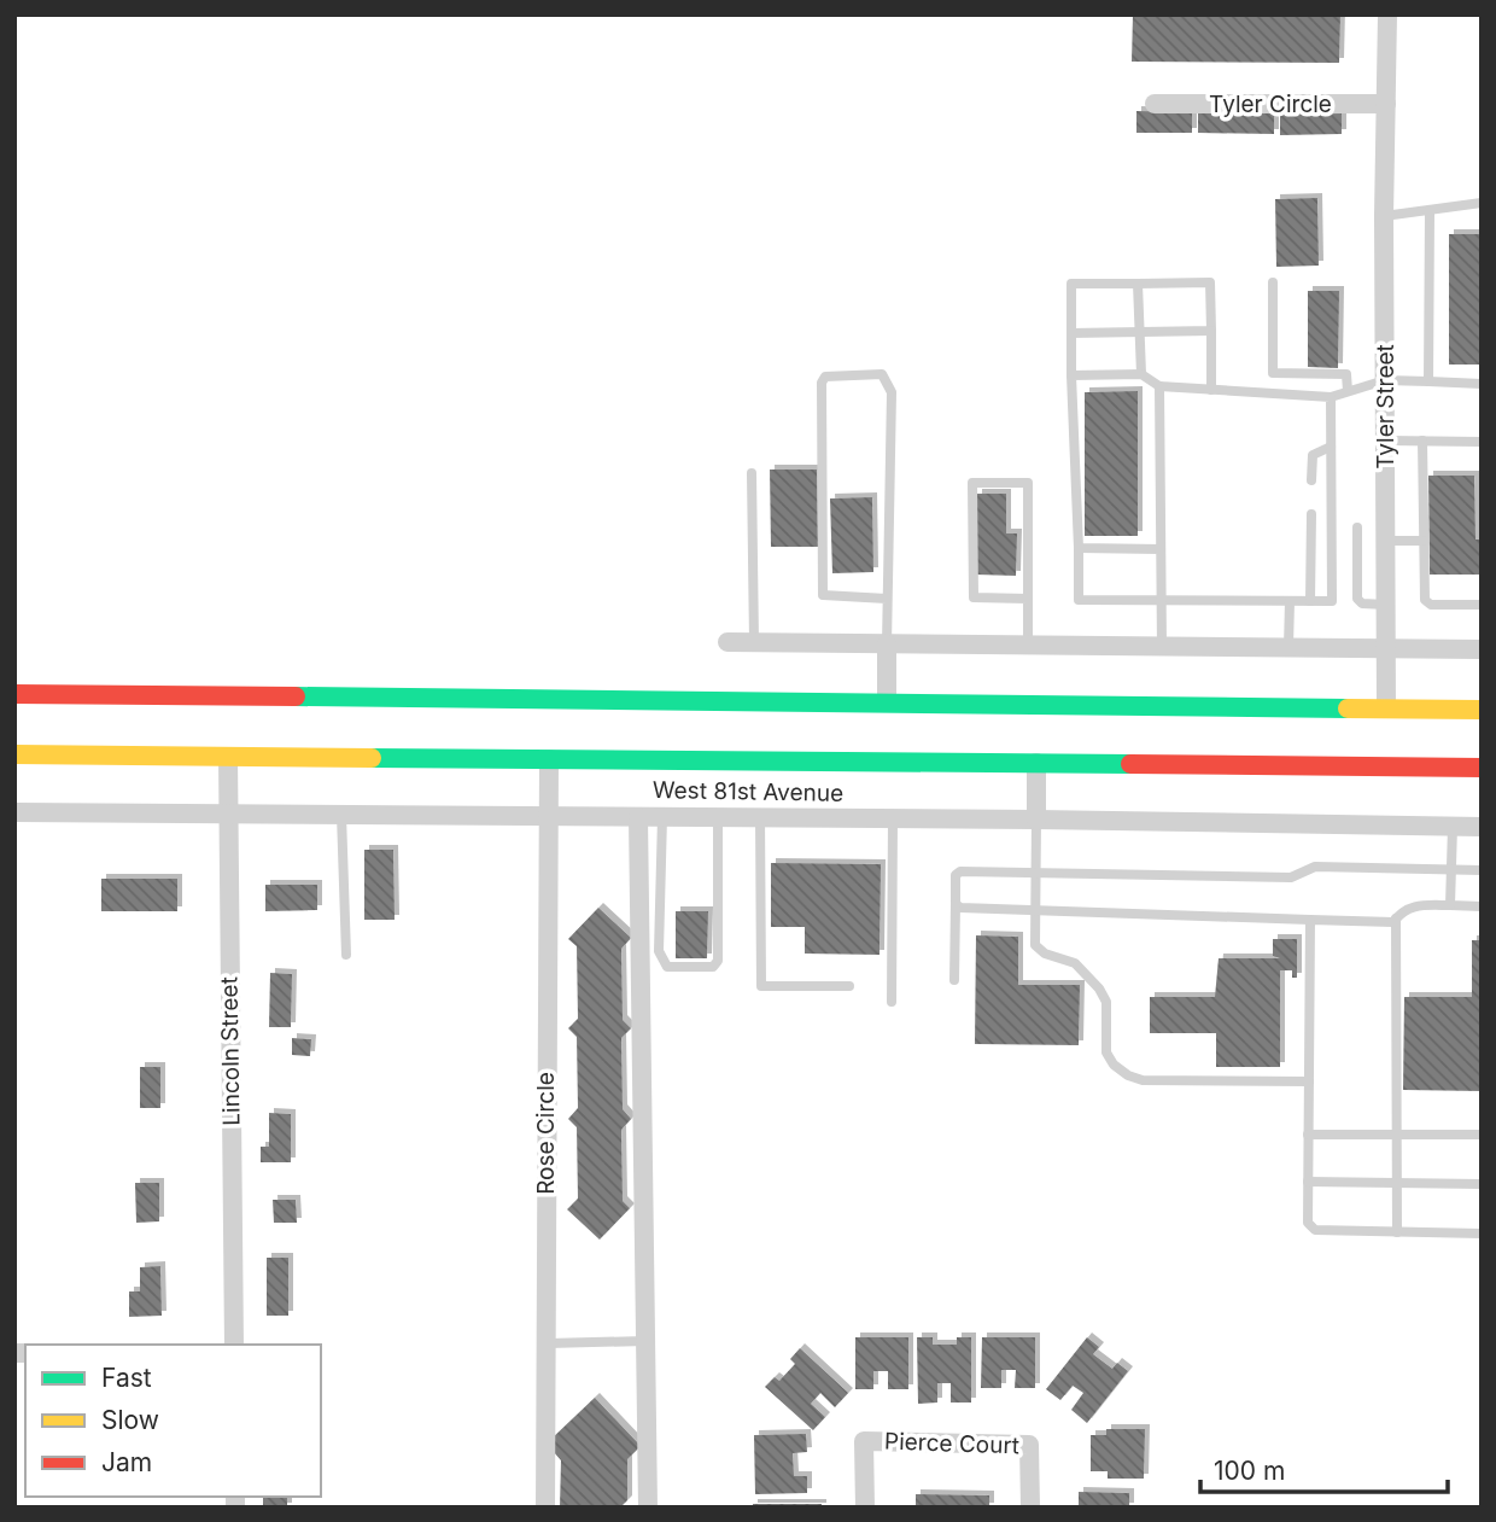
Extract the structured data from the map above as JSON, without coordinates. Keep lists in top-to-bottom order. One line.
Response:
{"streets":{"main road":["West 81st Avenue"],"street":["Tyler Circle","Tyler Street","Lincoln Street","Rose Circle","Pierce Court"]},"crossings":[["Tyler Circle","Tyler Street"],["West 81st Avenue","Lincoln Street"],["West 81st Avenue","Rose Circle"]],"legend":["Fast","Slow","Jam"],"scale_bar":"100 m"}
